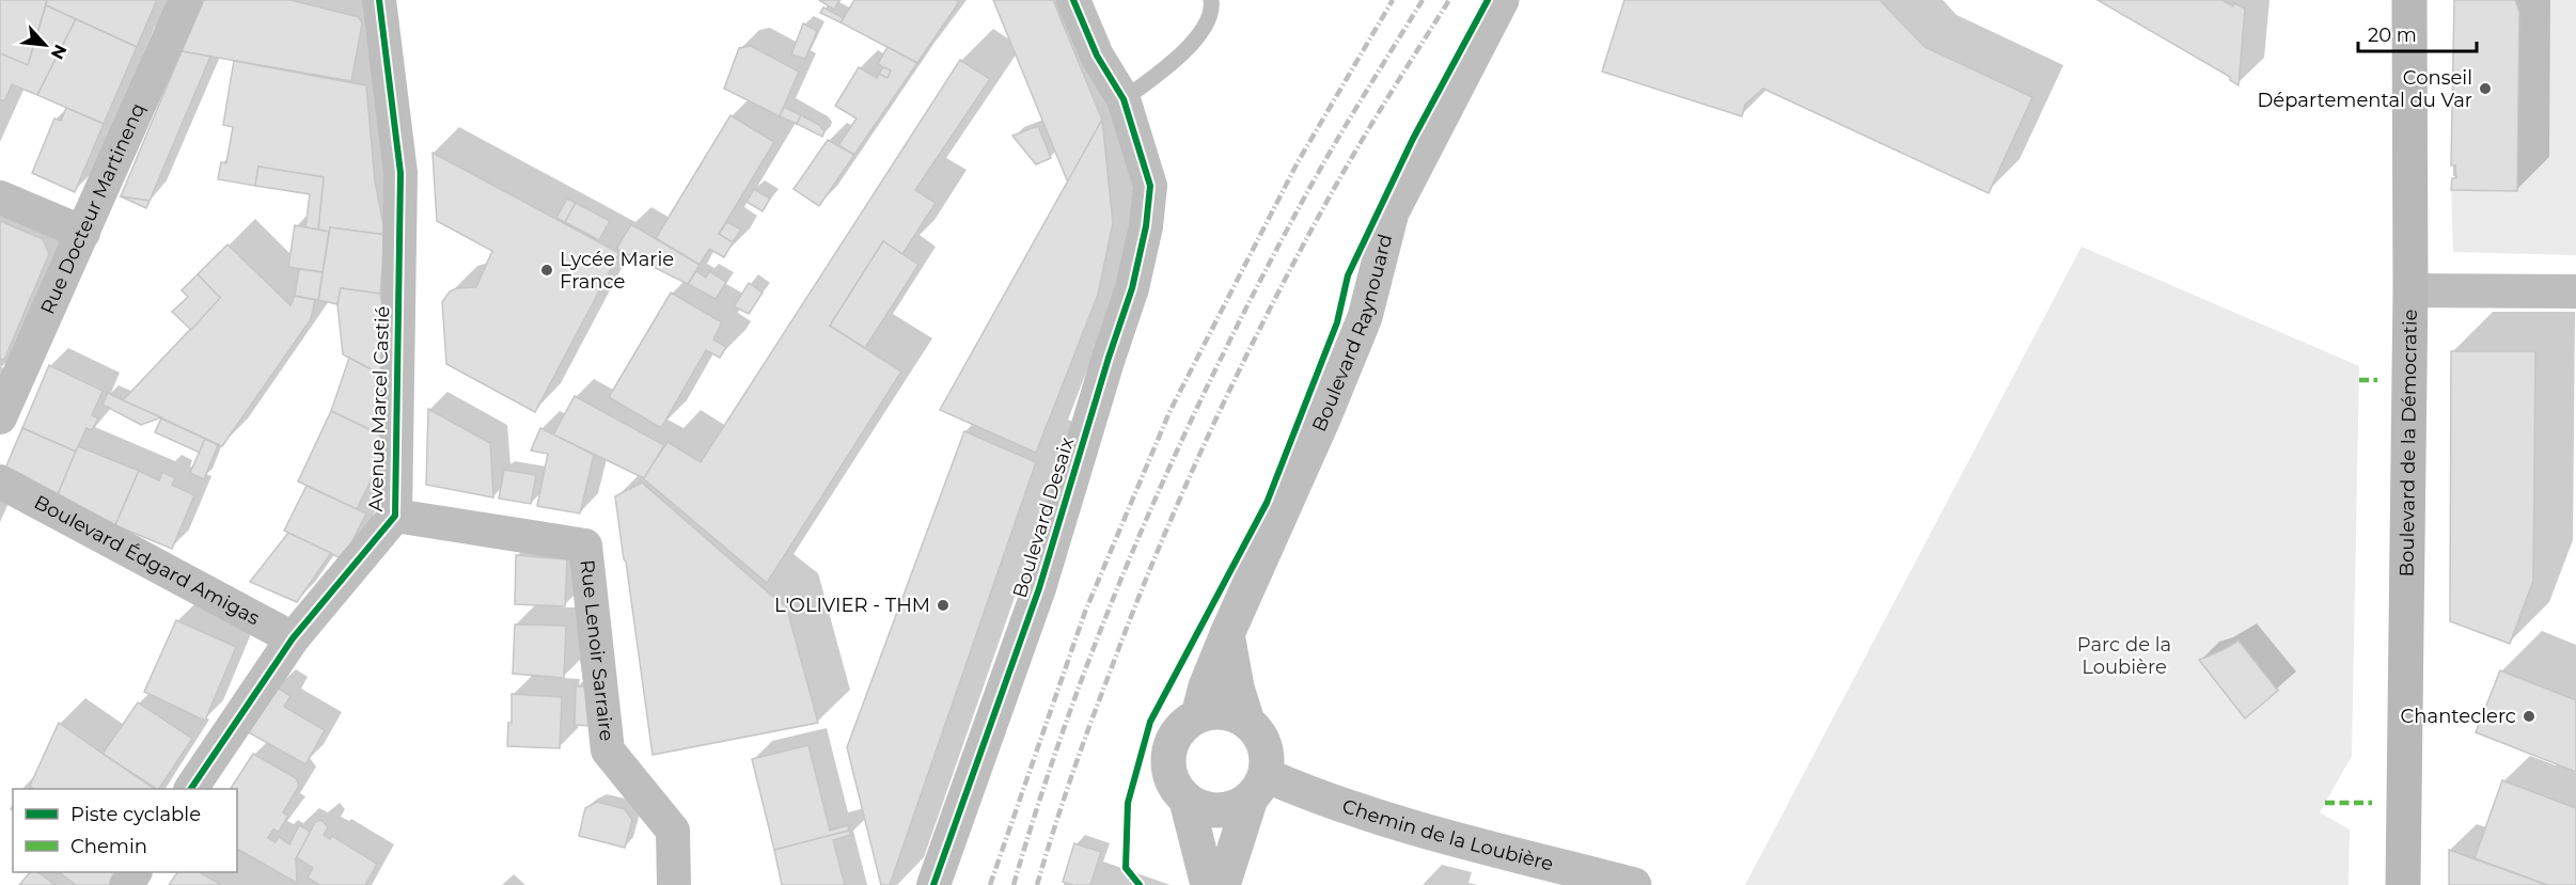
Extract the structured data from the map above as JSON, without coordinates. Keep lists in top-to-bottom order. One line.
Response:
{"streets":{"main road":["Boulevard de la Démocratie"],"street":["Rue Docteur Martinenq","Boulevard Raynouard","Avenue Marcel Castié","Boulevard Desaix","Boulevard Édgard Amigas","Rue Lenoir Sarraire","Chemin de la Loubière"]},"crossings":[["Boulevard Raynouard","Chemin de la Loubière"],["Avenue Marcel Castié","Boulevard Édgard Amigas"],["Avenue Marcel Castié","Rue Lenoir Sarraire"]],"parks":["Parc de la Loubière"],"places":["Conseil Départemental du Var","Lycée Marie France","L'OLIVIER - THM","Chanteclerc"],"legend":["Piste cyclable","Chemin"],"scale_bar":"20 m","north":"bottom right"}
